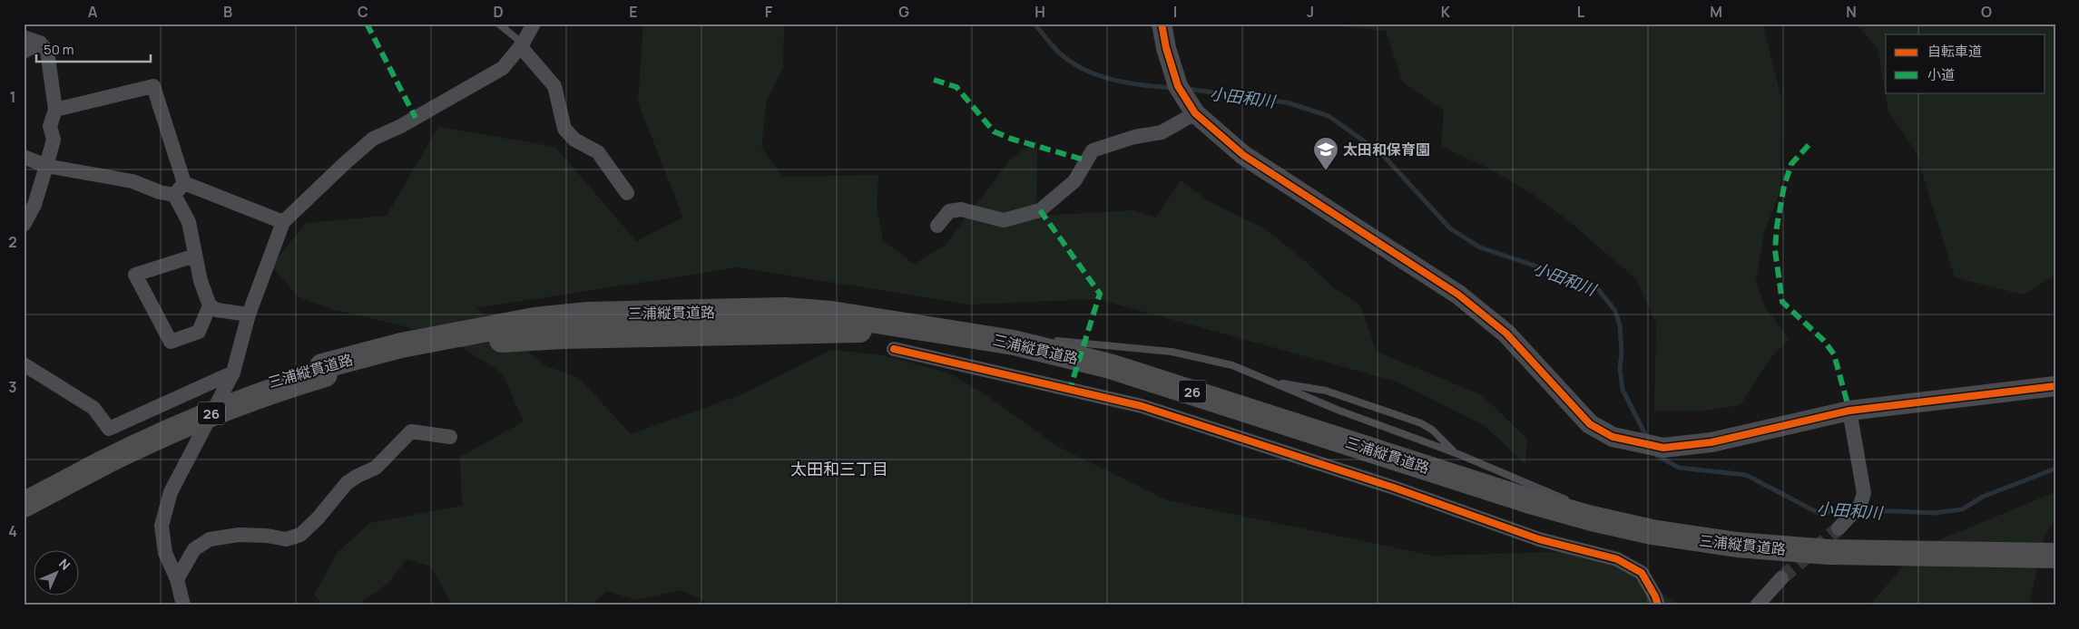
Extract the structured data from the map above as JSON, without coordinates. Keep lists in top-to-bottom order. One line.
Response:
{"streets":{"highway":["三浦縦貫道路","26"]},"districts":["太田和三丁目"],"water":["小田和川"],"places":{"school or university":["太田和保育園"]},"legend":["自転車道","小道"],"scale_bar":"50 m","north":"top right","grid":{"columns":["A","B","C","D","E","F","G","H","I","J","K","L","M","N","O"],"rows":["1","2","3","4"]}}
